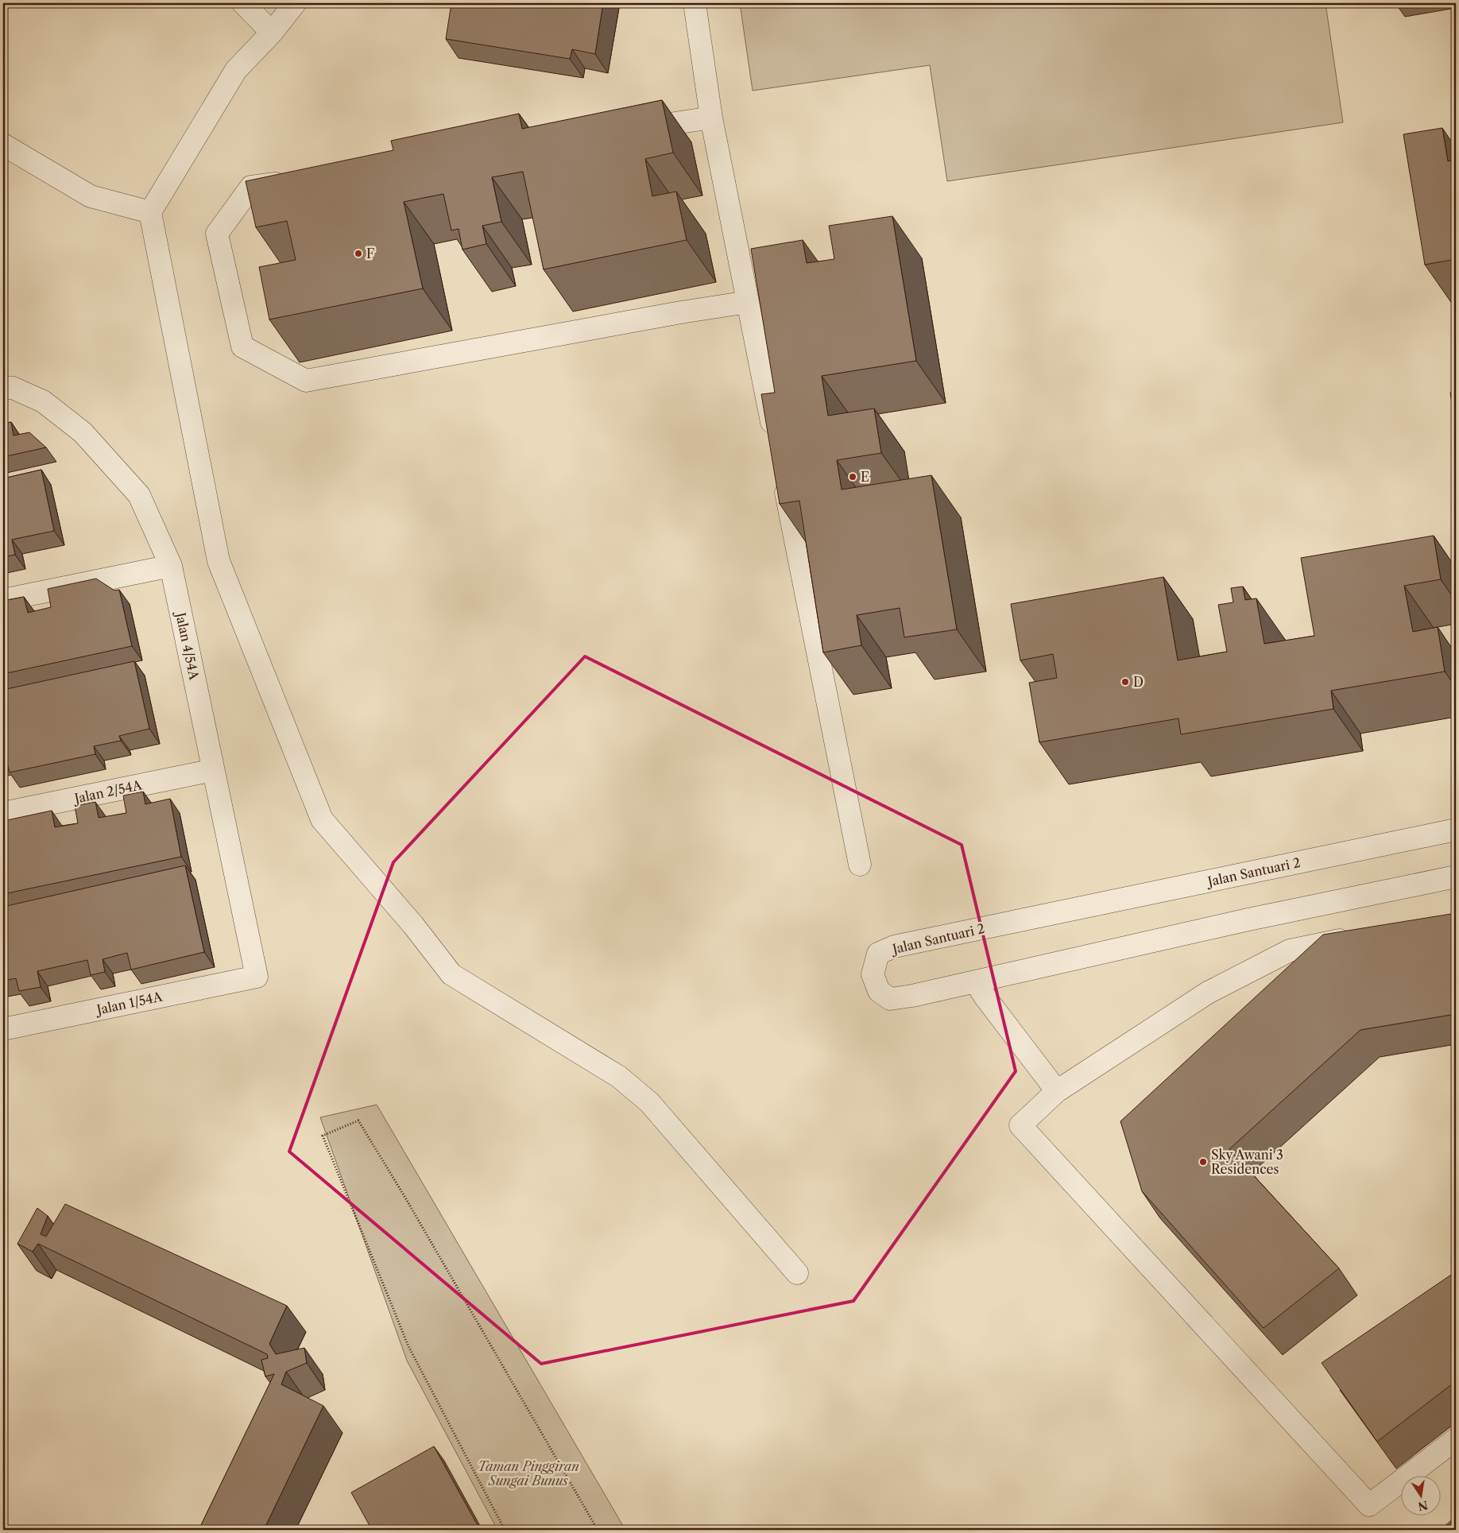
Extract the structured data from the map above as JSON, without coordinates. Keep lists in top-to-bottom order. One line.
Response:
{"streets":{"street":["Jalan 4/54A","Jalan 2/54A","Jalan Santuari 2","Jalan 1/54A"]},"crossings":[["Jalan 4/54A","Jalan 2/54A"],["Jalan 4/54A","Jalan 1/54A"]],"parks":["Taman Pinggiran Sungai Bunus"],"places":["F","E","D","Sky Awani 3 Residences"],"north":"bottom"}
